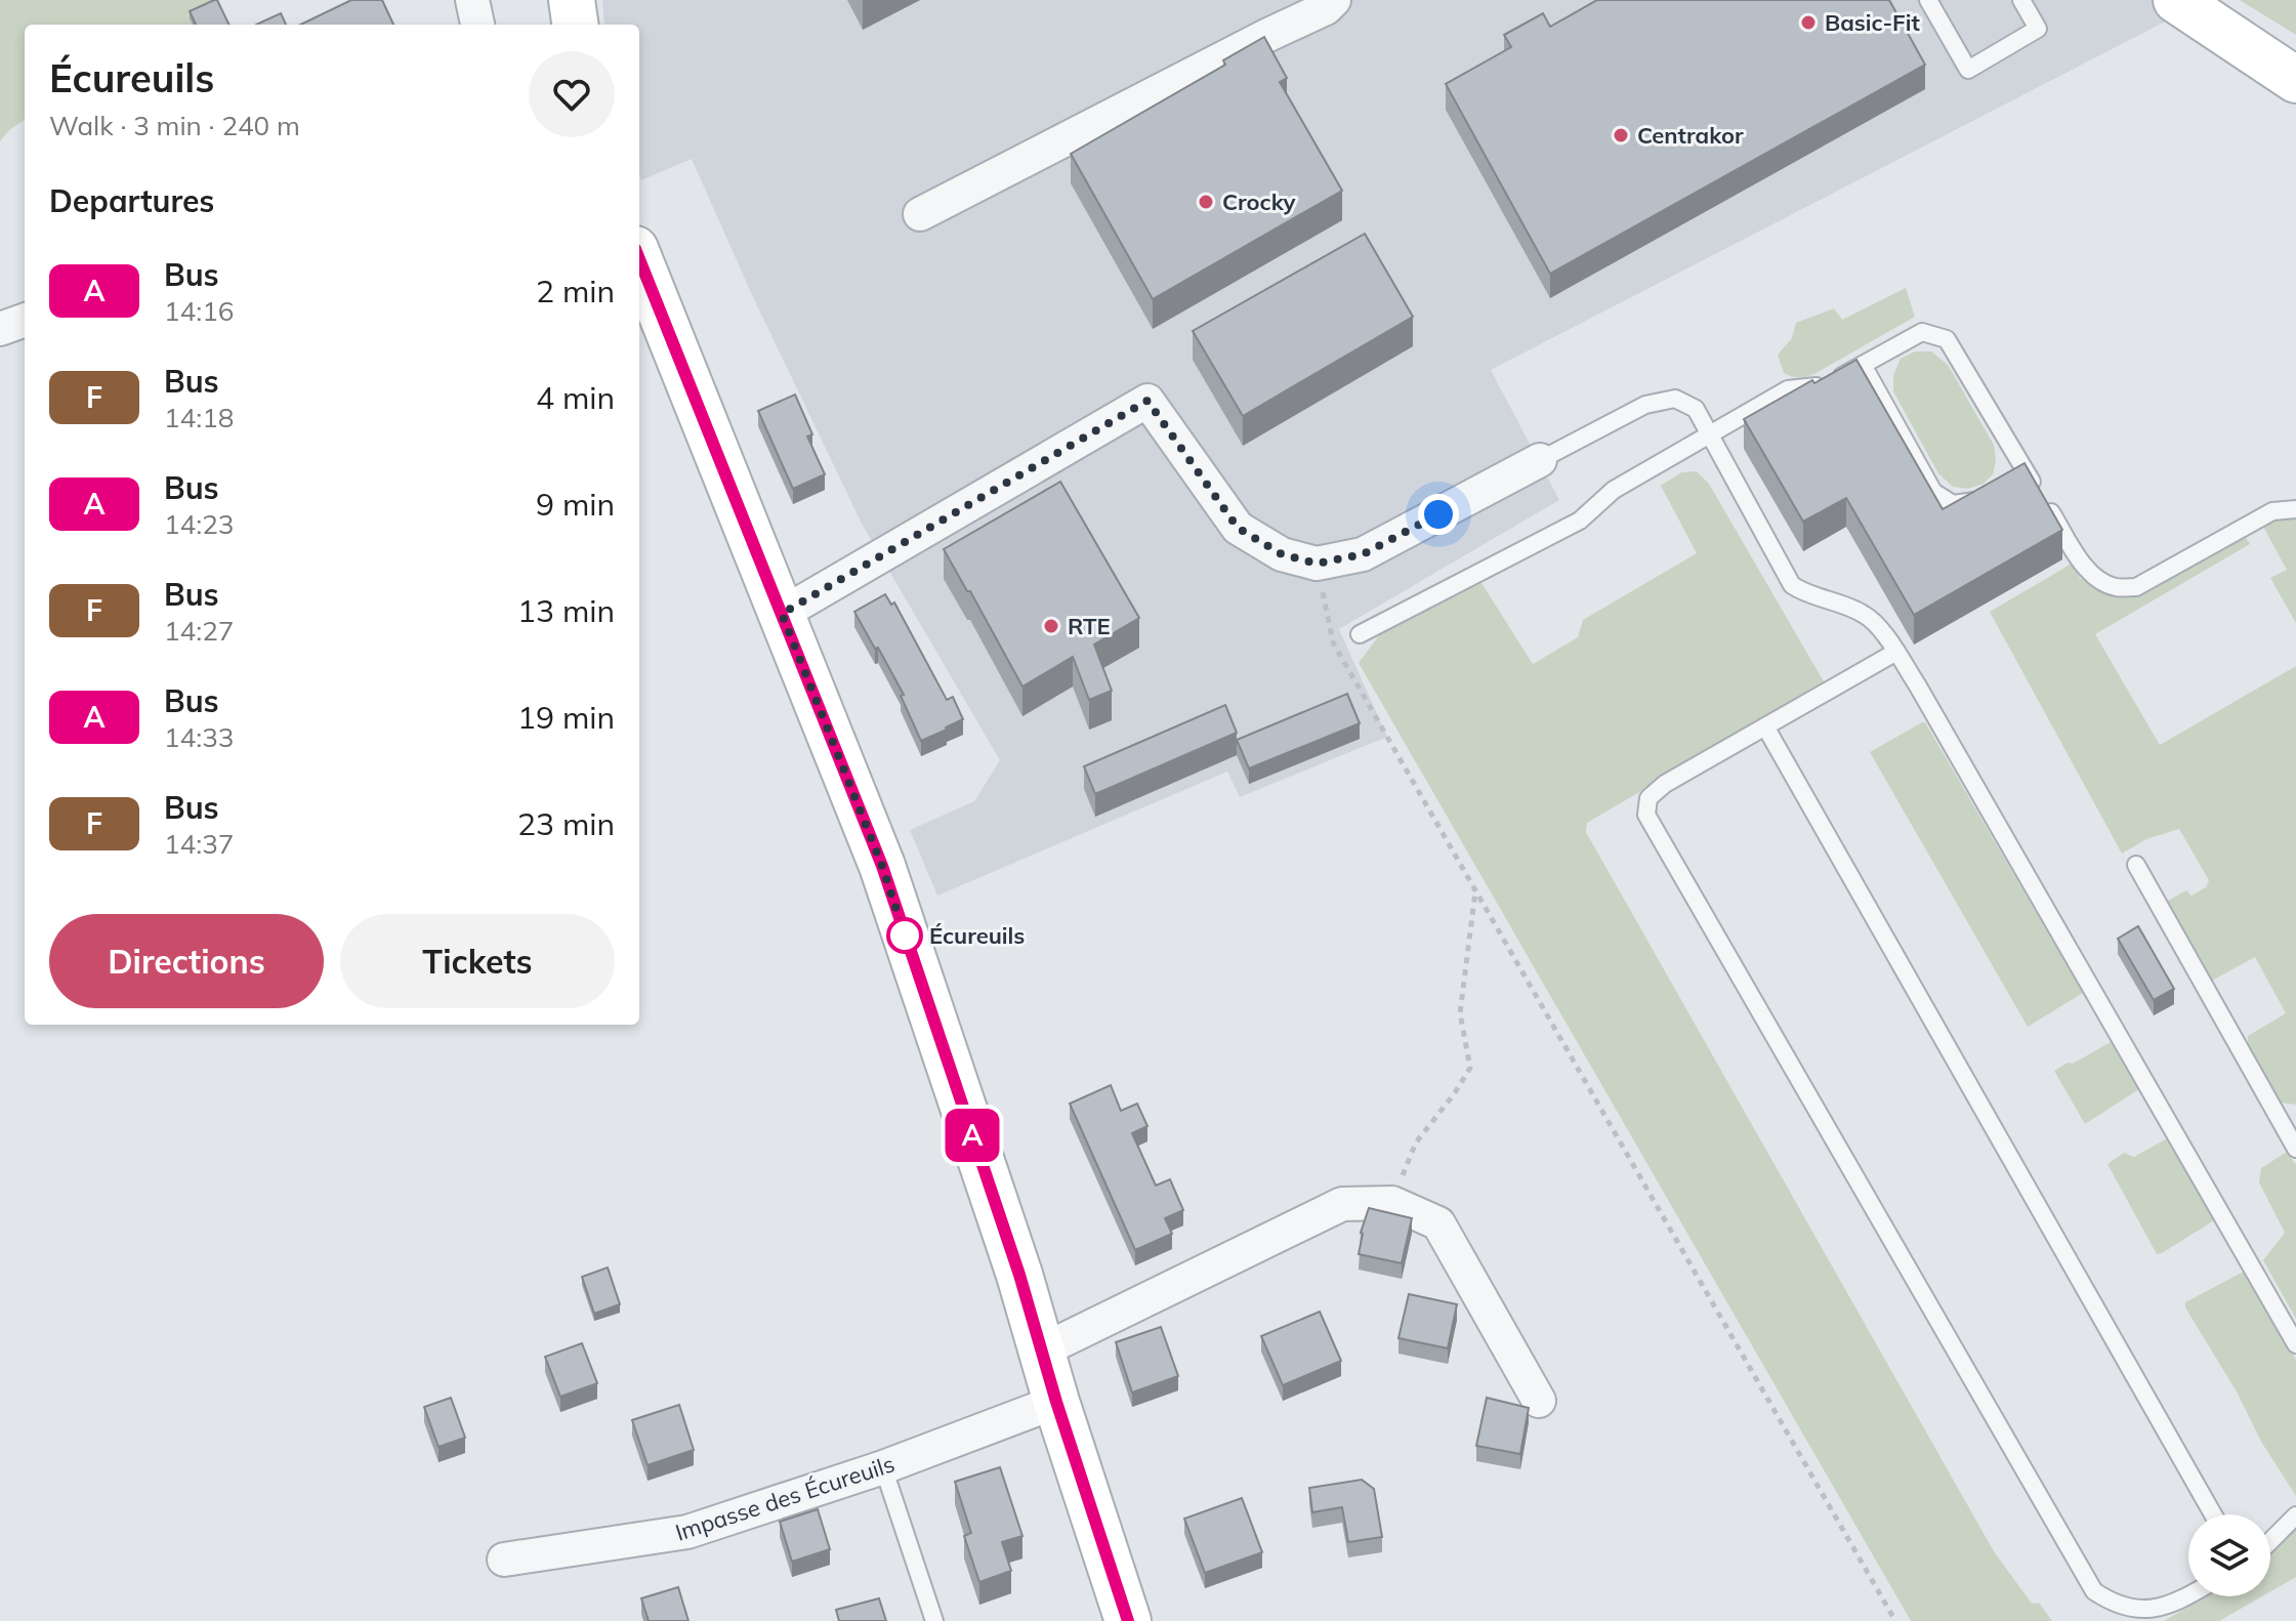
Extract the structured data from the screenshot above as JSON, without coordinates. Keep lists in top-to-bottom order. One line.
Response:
{"streets":{"street":["Impasse des Écureuils"]},"places":["Basic-Fit","Centrakor","Crocky","RTE","Écureuils"],"lines":["bus line A"],"page":{"on_map":"A","heading":[["Écureuils","Walk · 3 min · 240 m"],"Departures"],"list":[{"mark":"A","name":"Bus","note":"14:16","value":"2 min"},{"mark":"F","name":"Bus","note":"14:18","value":"4 min"},{"mark":"A","name":"Bus","note":"14:23","value":"9 min"},{"mark":"F","name":"Bus","note":"14:27","value":"13 min"},{"mark":"A","name":"Bus","note":"14:33","value":"19 min"},{"mark":"F","name":"Bus","note":"14:37","value":"23 min"}],"buttons":["Directions","Tickets"]}}
